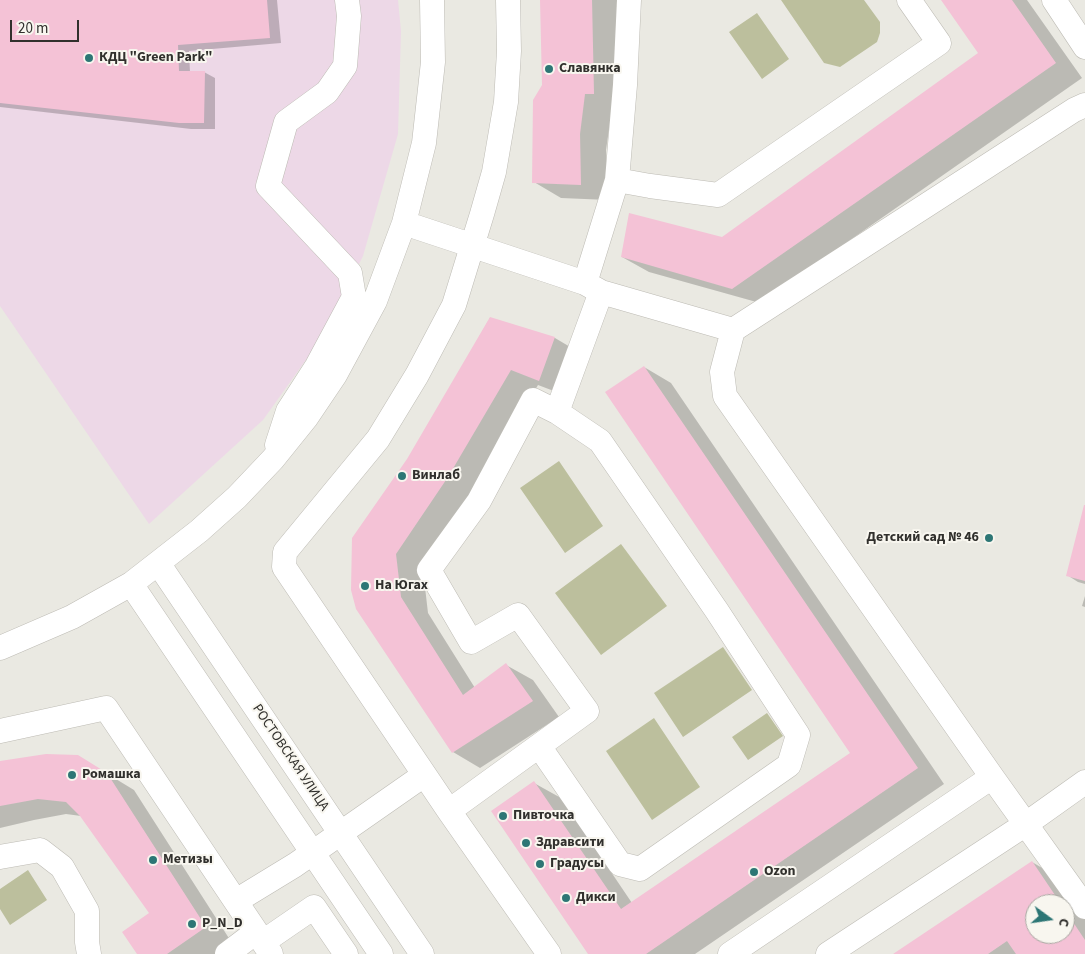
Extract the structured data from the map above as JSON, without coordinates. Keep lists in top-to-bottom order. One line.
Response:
{"streets":{"street":["РОСТОВСКАЯ УЛИЦА"]},"places":["КДЦ \"Green Park\"","Славянка","Винлаб","Детский сад № 46","На Югах","Ромашка","Пивточка","Здравсити","Метизы","Градусы","Ozon","Дикси","P_N_D"],"scale_bar":"20 m","north":"right"}
